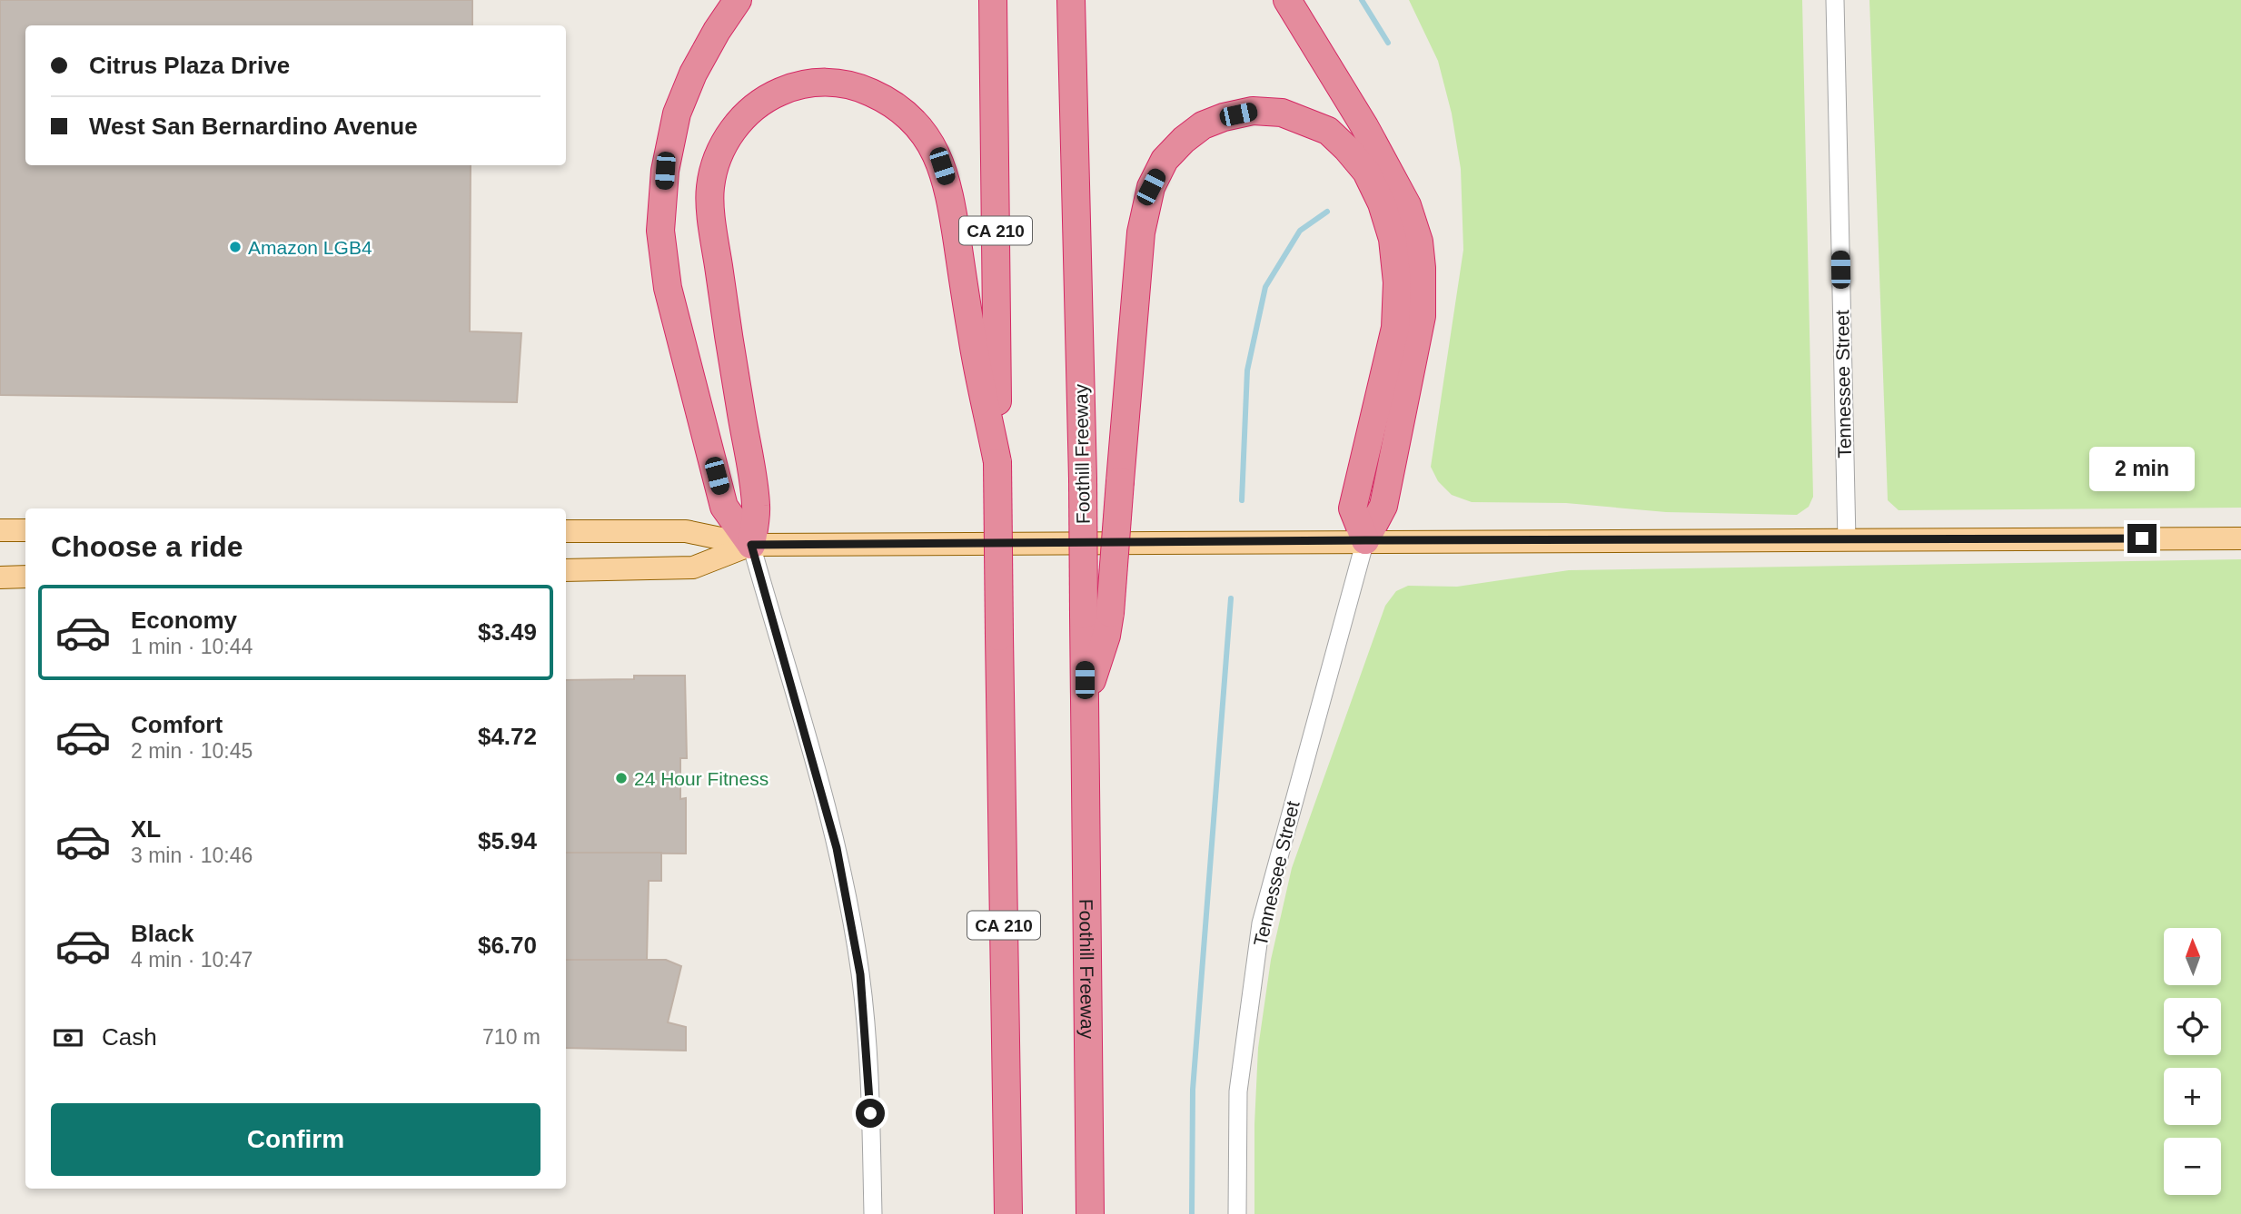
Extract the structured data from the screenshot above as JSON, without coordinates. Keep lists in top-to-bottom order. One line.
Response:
{"streets":{"highway":["CA 210","Foothill Freeway"],"street":["Tennessee Street"]},"places":["Amazon LGB4","24 Hour Fitness"],"north":"top","page":{"banner":["Citrus Plaza Drive","West San Bernardino Avenue"],"bubble":"2 min","heading":"Choose a ride","list":[{"name":"Economy","note":"1 min · 10:44","value":"$3.49"},{"name":"Comfort","note":"2 min · 10:45","value":"$4.72"},{"name":"XL","note":"3 min · 10:46","value":"$5.94"},{"name":"Black","note":"4 min · 10:47","value":"$6.70"}],"map_buttons":["+","−"],"pay":["Cash","710 m"],"buttons":"Confirm"}}
